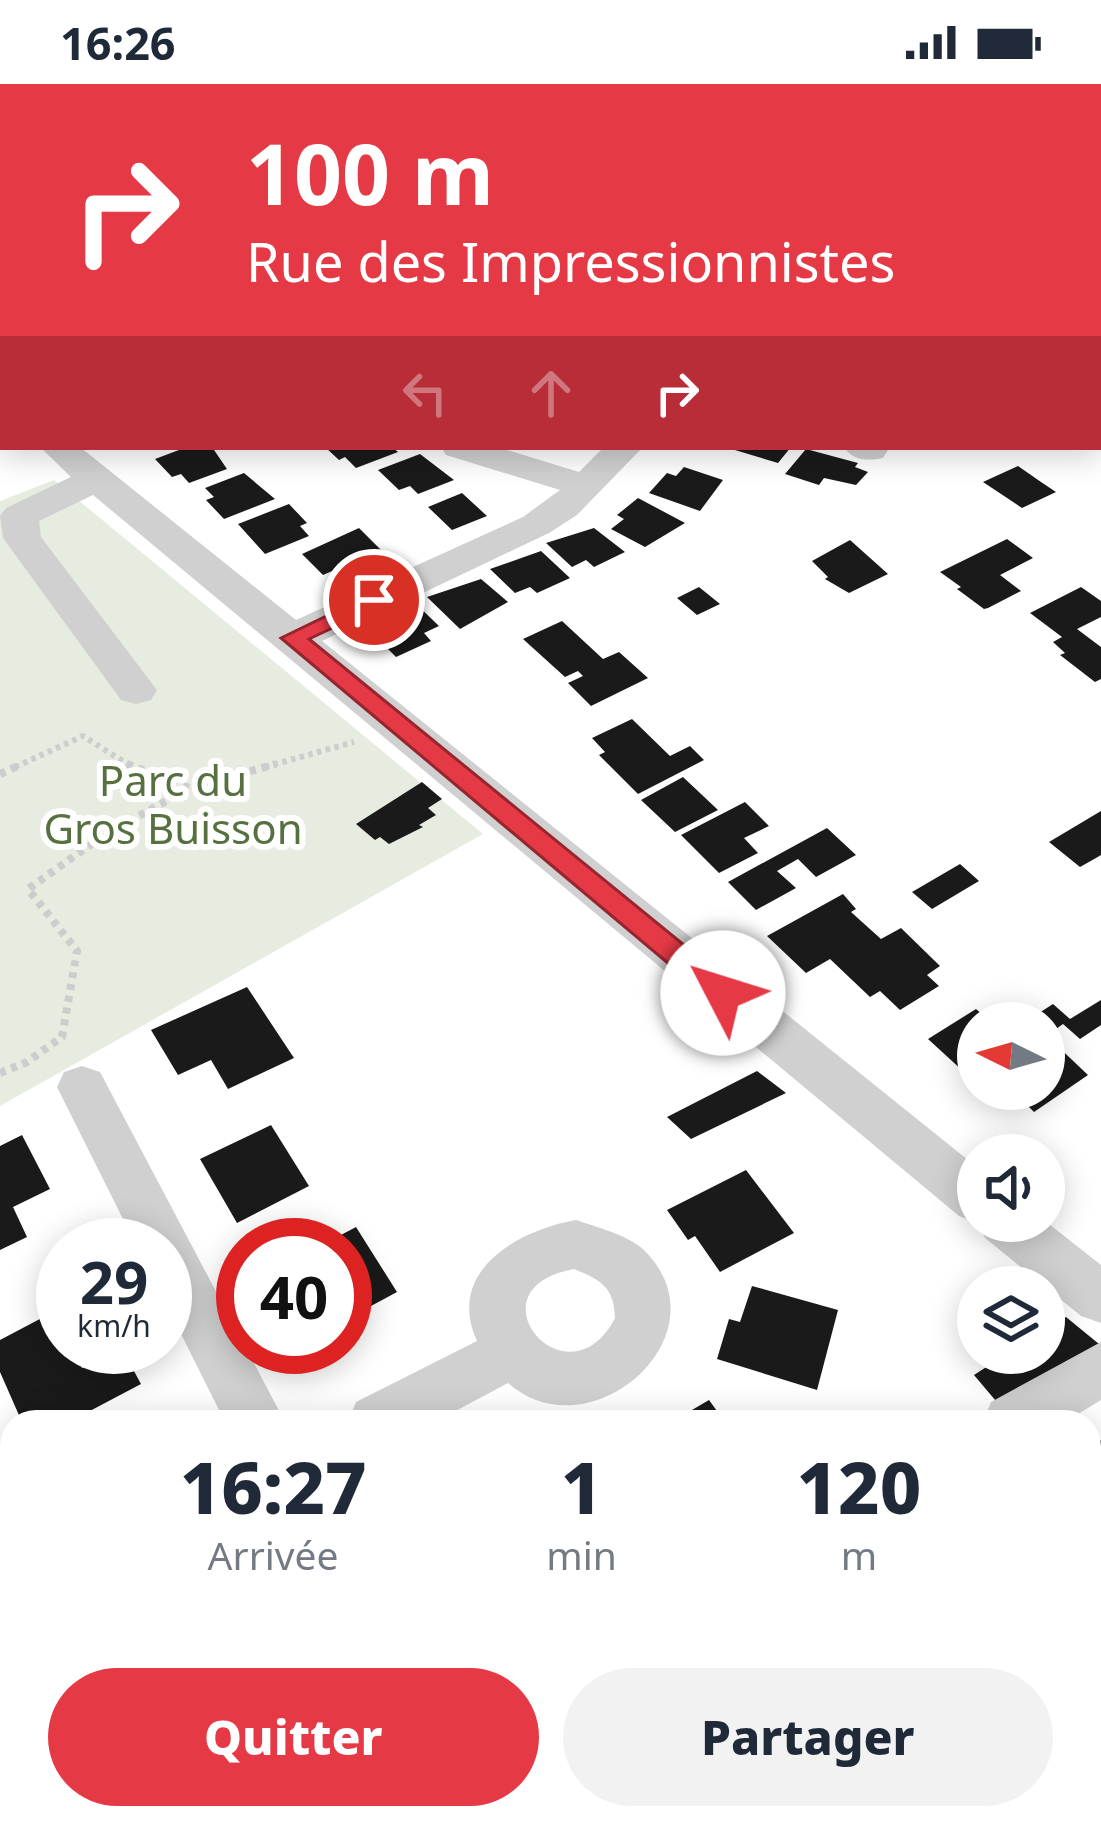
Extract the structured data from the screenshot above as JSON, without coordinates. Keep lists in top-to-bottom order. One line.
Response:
{"parks":["Parc du Gros Buisson"],"north":"left","page":{"status":"16:26","turn":["100 m","Rue des Impressionnistes"],"speed":"29 km/h","limit":"40","eta":["16:27","Arrivée","1","min","120","m"],"buttons":["Quitter","Partager"]}}
